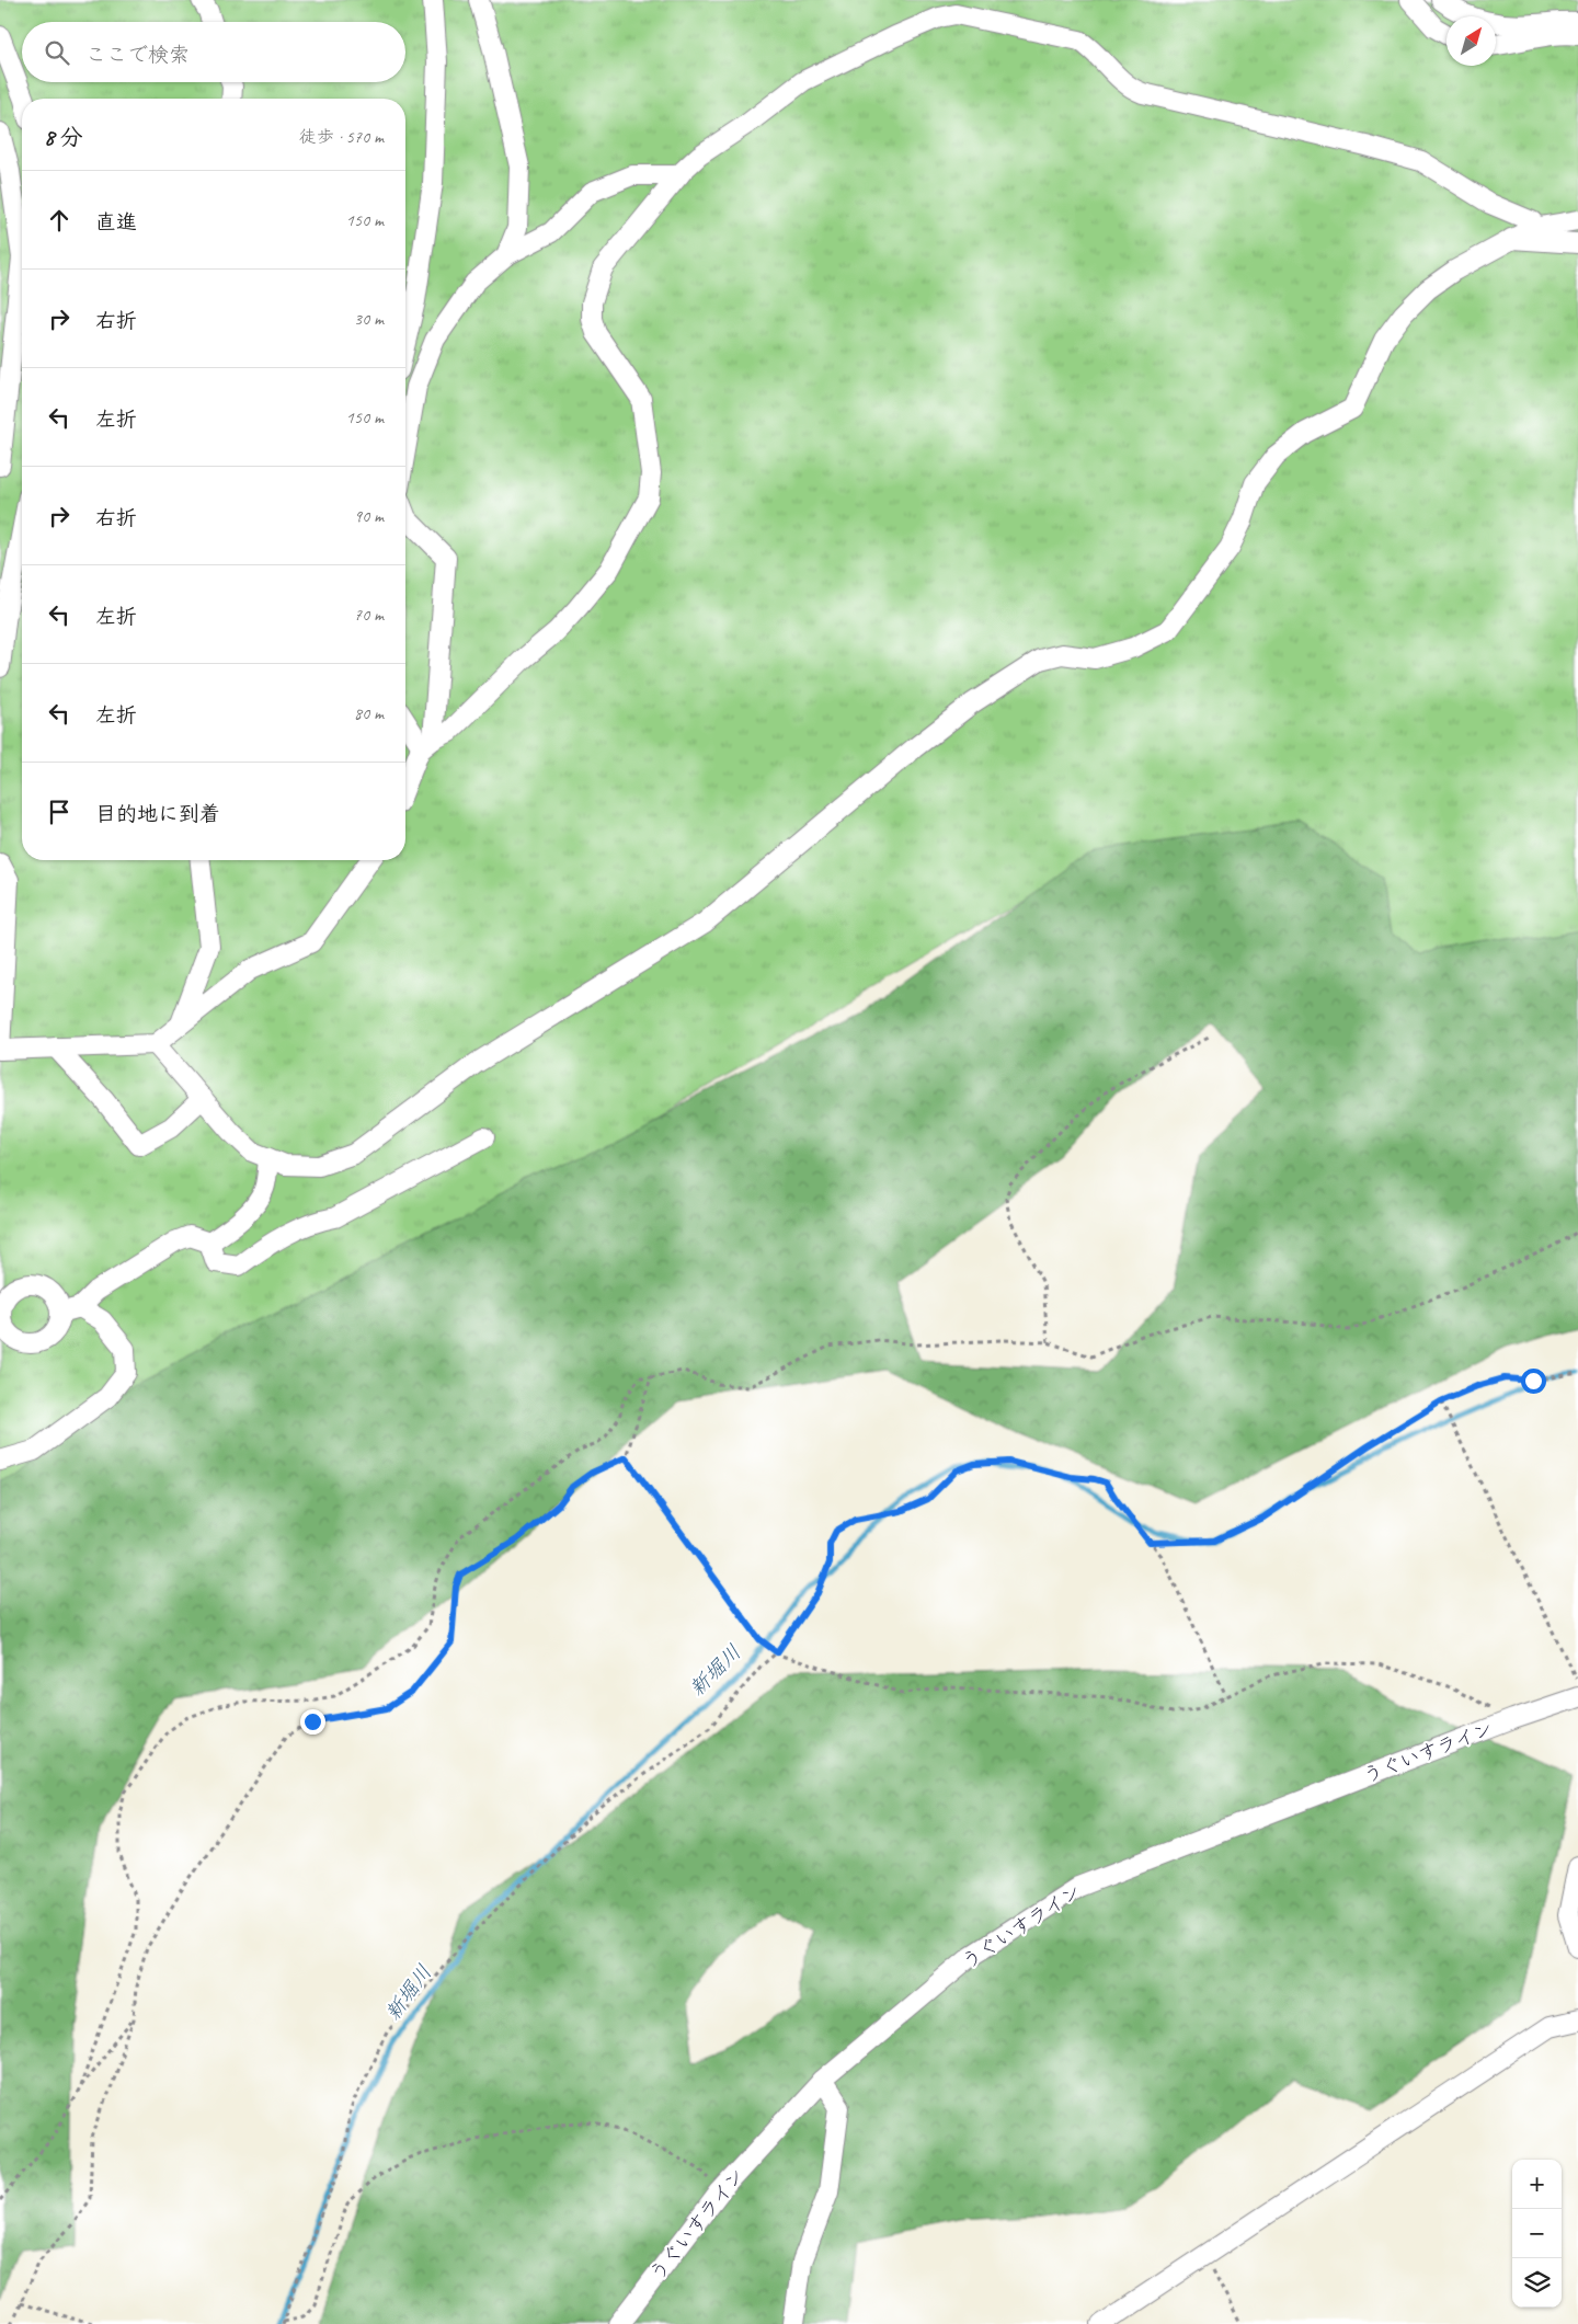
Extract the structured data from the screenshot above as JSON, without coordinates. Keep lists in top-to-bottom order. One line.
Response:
{"streets":{"street":["うぐいすライン"]},"water":["新堀川"],"north":"top right","page":{"search":"ここで検索","heading":["8 分","徒歩 · 570 m"],"list":[["直進","150 m"],["右折","30 m"],["左折","150 m"],["右折","90 m"],["左折","70 m"],["左折","80 m"],"目的地に到着"],"map_buttons":["+","−"]}}
